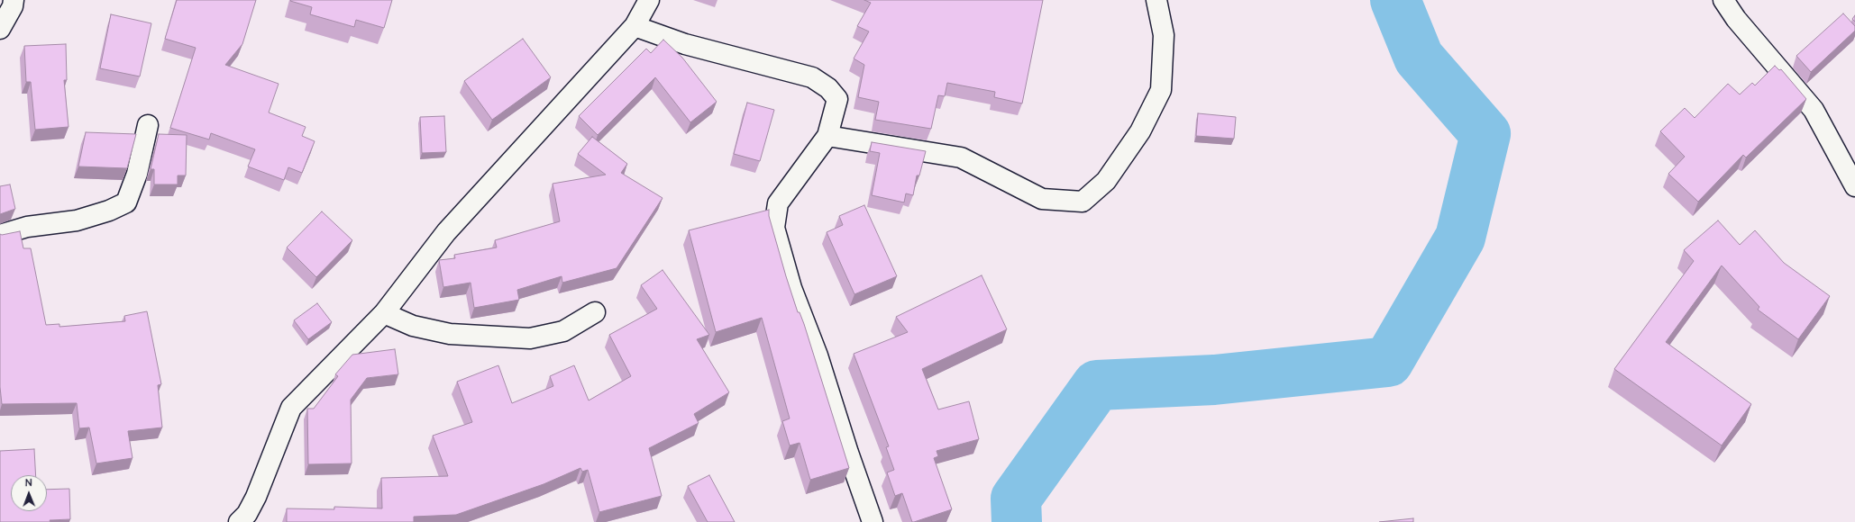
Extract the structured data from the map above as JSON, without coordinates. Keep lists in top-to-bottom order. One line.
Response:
{"north":"top"}
